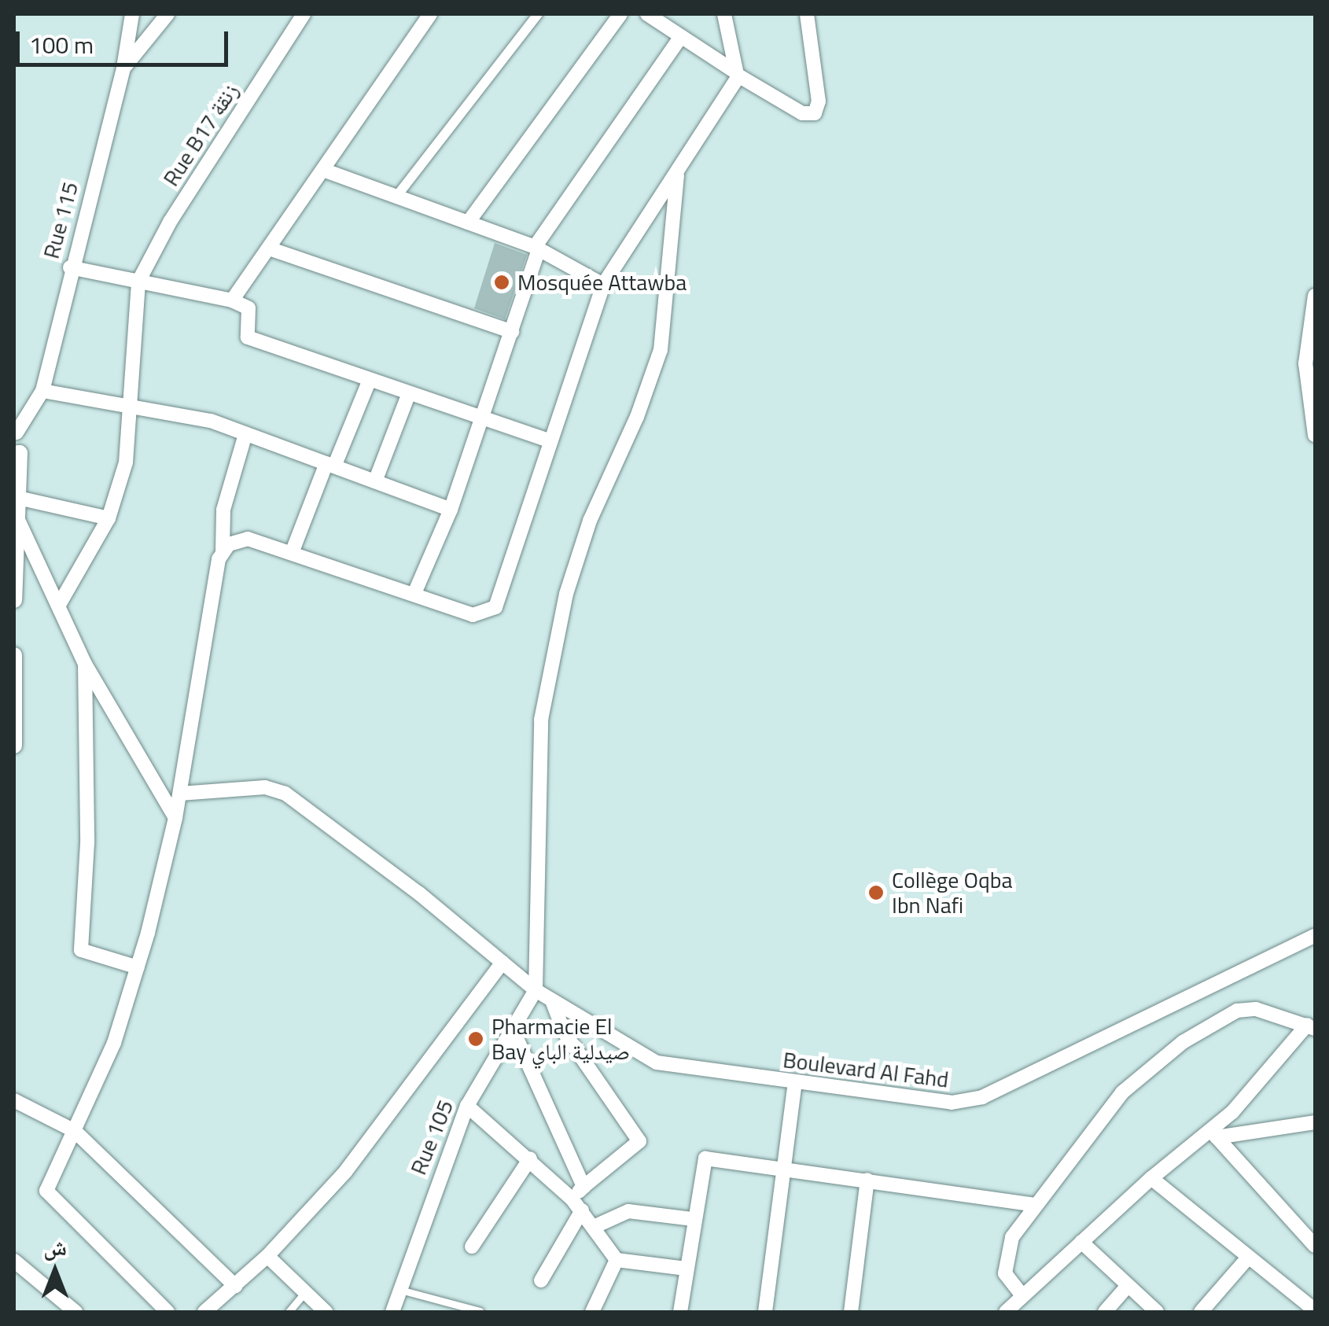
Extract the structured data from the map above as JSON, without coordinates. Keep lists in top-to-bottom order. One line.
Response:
{"streets":{"street":["Rue B17 زنقة","Rue 115","Boulevard Al Fahd","Rue 105"]},"crossings":[["Boulevard Al Fahd","Rue 105"]],"places":["Mosquée Attawba","Collège Oqba Ibn Nafi","Pharmacie El Bay صيدلية الباي"],"scale_bar":"100 m","north":"top"}
